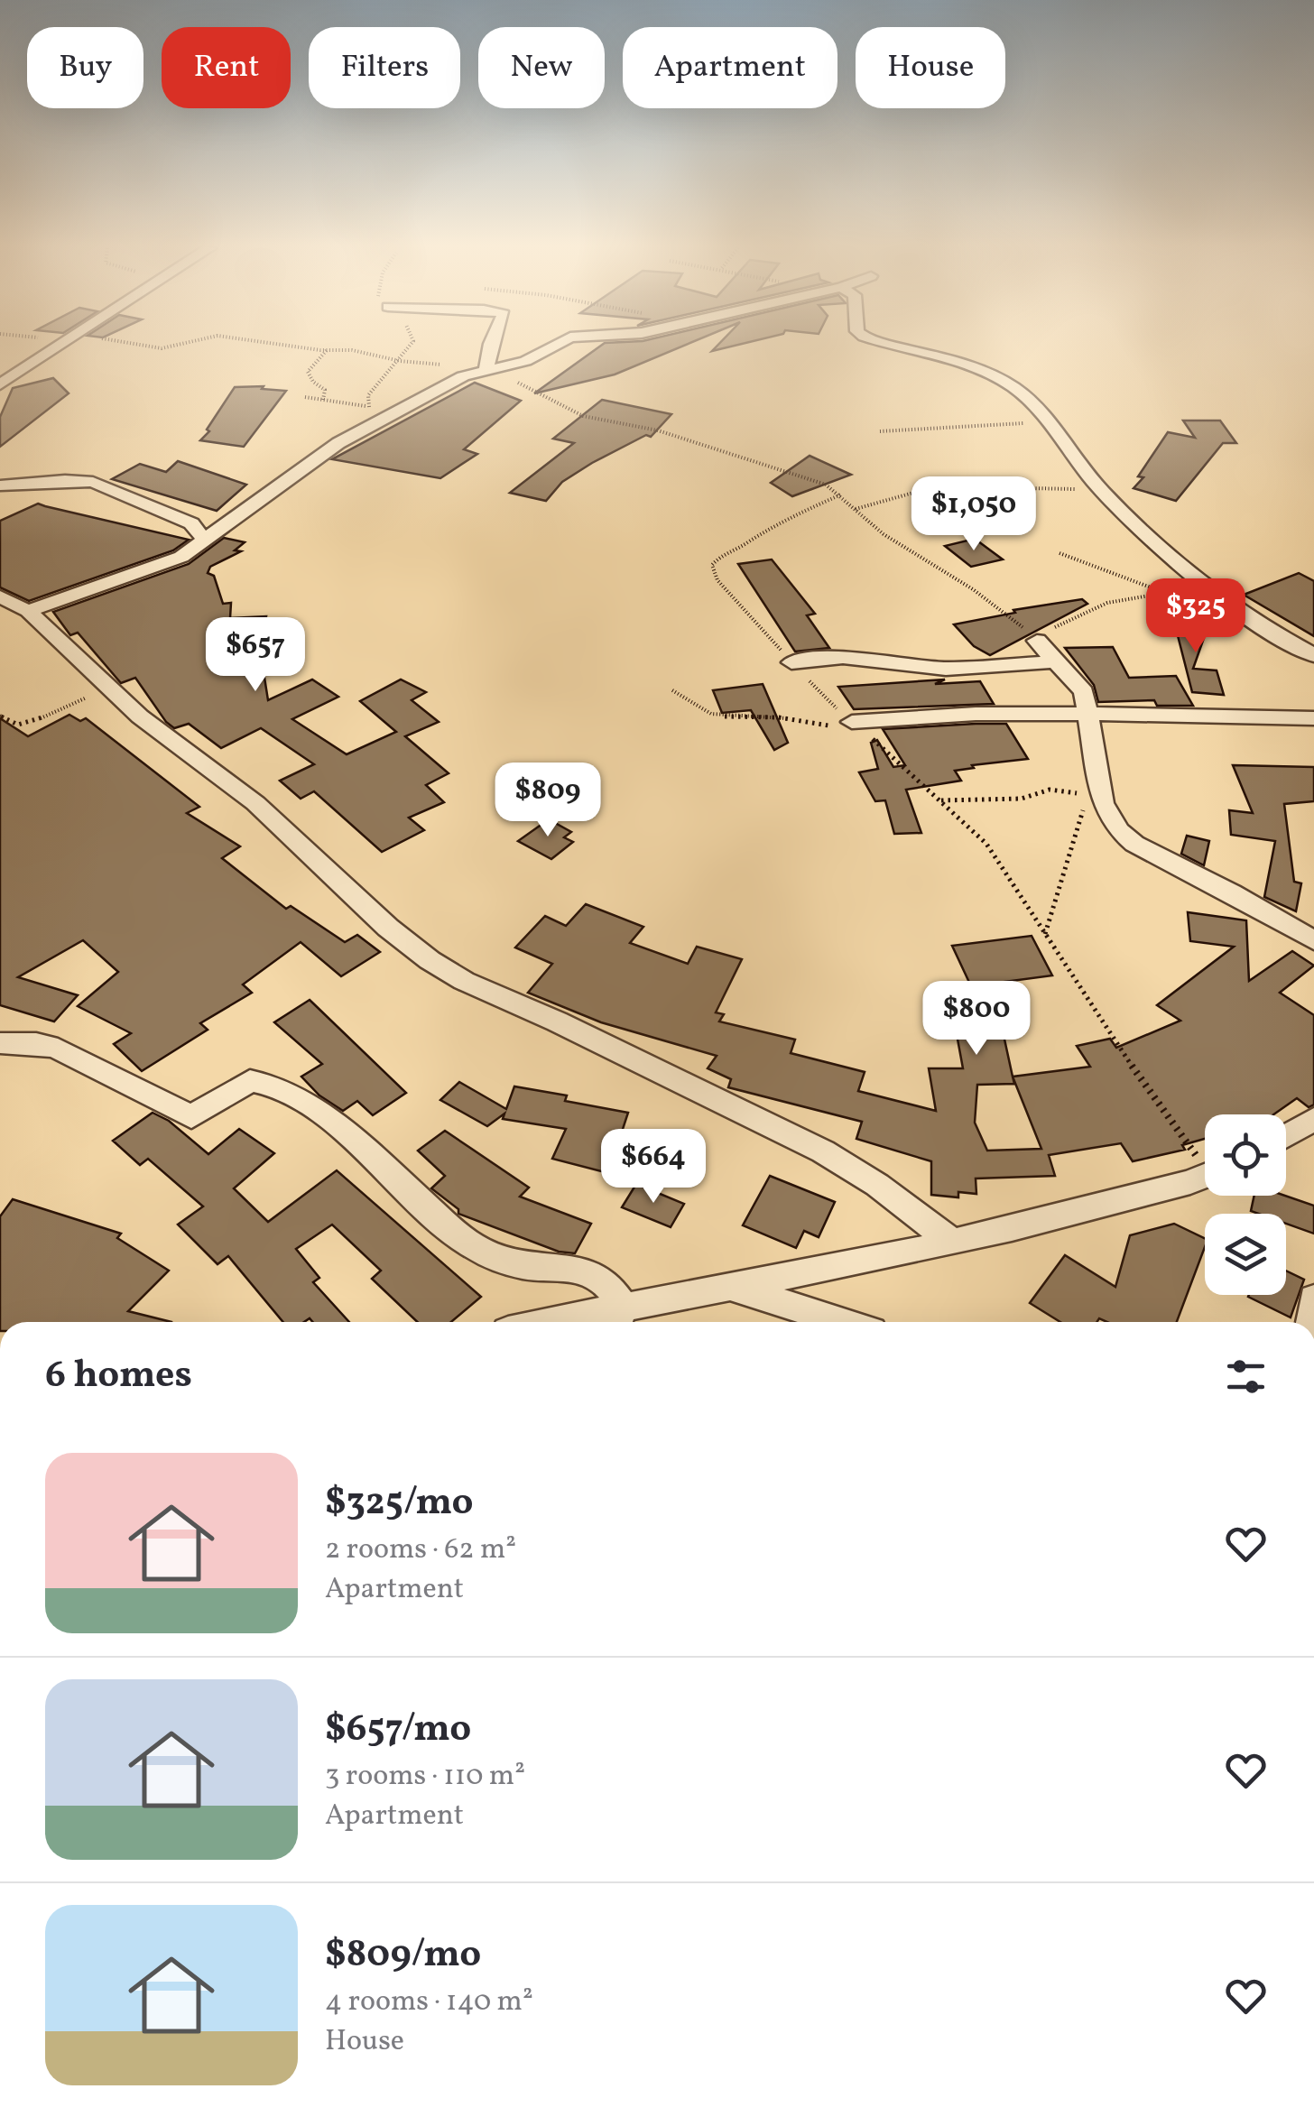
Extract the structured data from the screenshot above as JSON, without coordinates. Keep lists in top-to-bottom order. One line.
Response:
{"page":{"chip":["Buy","Rent","Filters","New","Apartment","House"],"price":["$1,050","$325","$657","$809","$800","$664"],"heading":"6 homes","list":[{"name":"$325/mo","note":"2 rooms · 62 m² · Apartment"},{"name":"$657/mo","note":"3 rooms · 110 m² · Apartment"},{"name":"$809/mo","note":"4 rooms · 140 m² · House"}]}}
